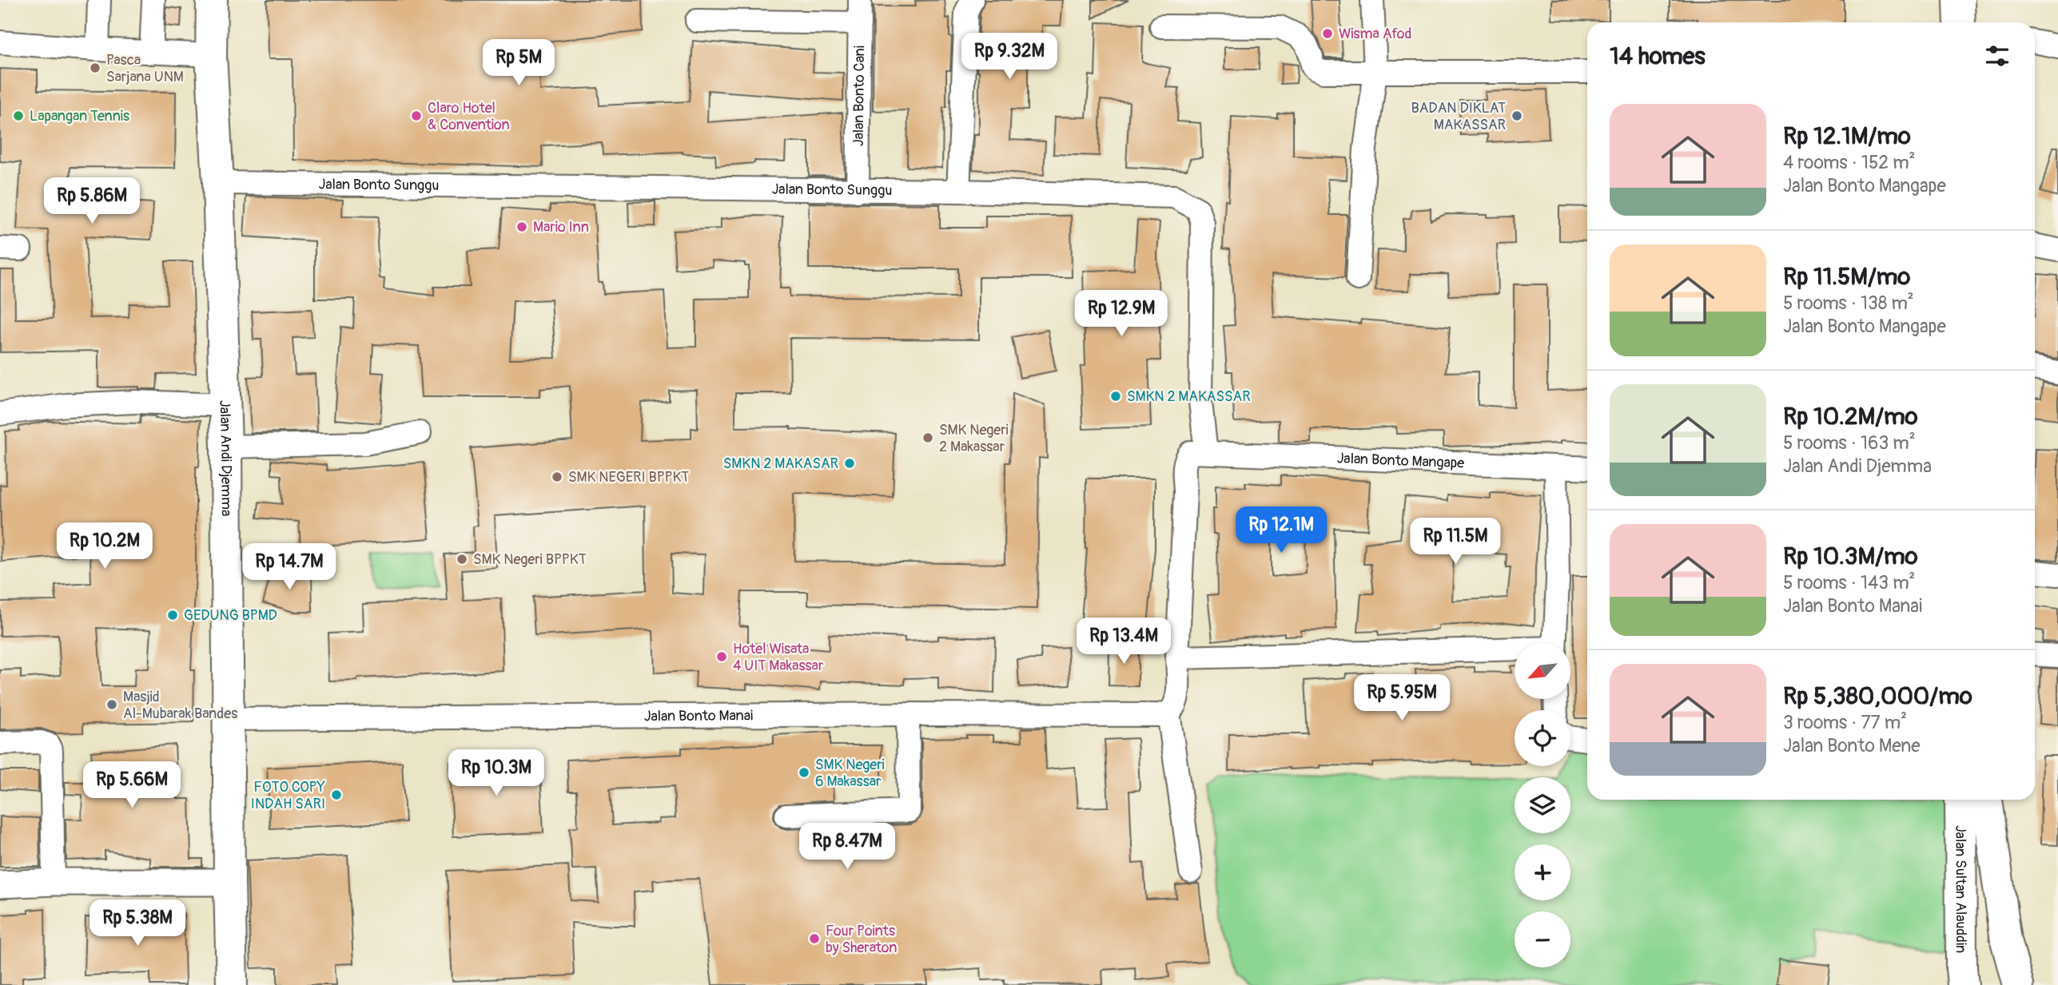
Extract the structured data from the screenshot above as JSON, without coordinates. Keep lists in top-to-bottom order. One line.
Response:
{"streets":{"main road":["Jalan Andi Djemma","Jalan Sultan Alauddin"],"street":["Jalan Bonto Cani","Jalan Bonto Sunggu","Jalan Bonto Mangape","Jalan Bonto Manai"]},"crossings":[["Jalan Bonto Cani","Jalan Bonto Sunggu"],["Jalan Bonto Sunggu","Jalan Andi Djemma"],["Jalan Bonto Sunggu","Jalan Bonto Mangape"],["Jalan Andi Djemma","Jalan Bonto Manai"]],"places":["Wisma Afod","Pasca Sarjana UNM","Lapangan Tennis","Claro Hotel & Convention","BADAN DIKLAT MAKASSAR","Mario Inn","SMKN 2 MAKASSAR","SMK Negeri 2 Makassar","SMKN 2 MAKASAR","SMK NEGERI BPPKT","SMK Negeri BPPKT","GEDUNG BPMD","Hotel Wisata 4 UIT Makassar","Masjid Al-Mubarak Bandes","SMK Negeri 6 Makassar","FOTO COPY INDAH SARI","Four Points by Sheraton"],"north":"bottom left","page":{"heading":"14 homes","price":["Rp 9.32M","Rp 5M","Rp 5.86M","Rp 12.9M","Rp 12.1M","Rp 11.5M","Rp 10.2M","Rp 14.7M","Rp 13.4M","Rp 5.95M","Rp 10.3M","Rp 5.66M","Rp 8.47M","Rp 5.38M"],"list":[{"name":"Rp 12.1M/mo","note":"4 rooms · 152 m² · Jalan Bonto Mangape"},{"name":"Rp 11.5M/mo","note":"5 rooms · 138 m² · Jalan Bonto Mangape"},{"name":"Rp 10.2M/mo","note":"5 rooms · 163 m² · Jalan Andi Djemma"},{"name":"Rp 10.3M/mo","note":"5 rooms · 143 m² · Jalan Bonto Manai"},{"name":"Rp 5,380,000/mo","note":"3 rooms · 77 m² · Jalan Bonto Mene"}],"map_buttons":["+","−"]}}
